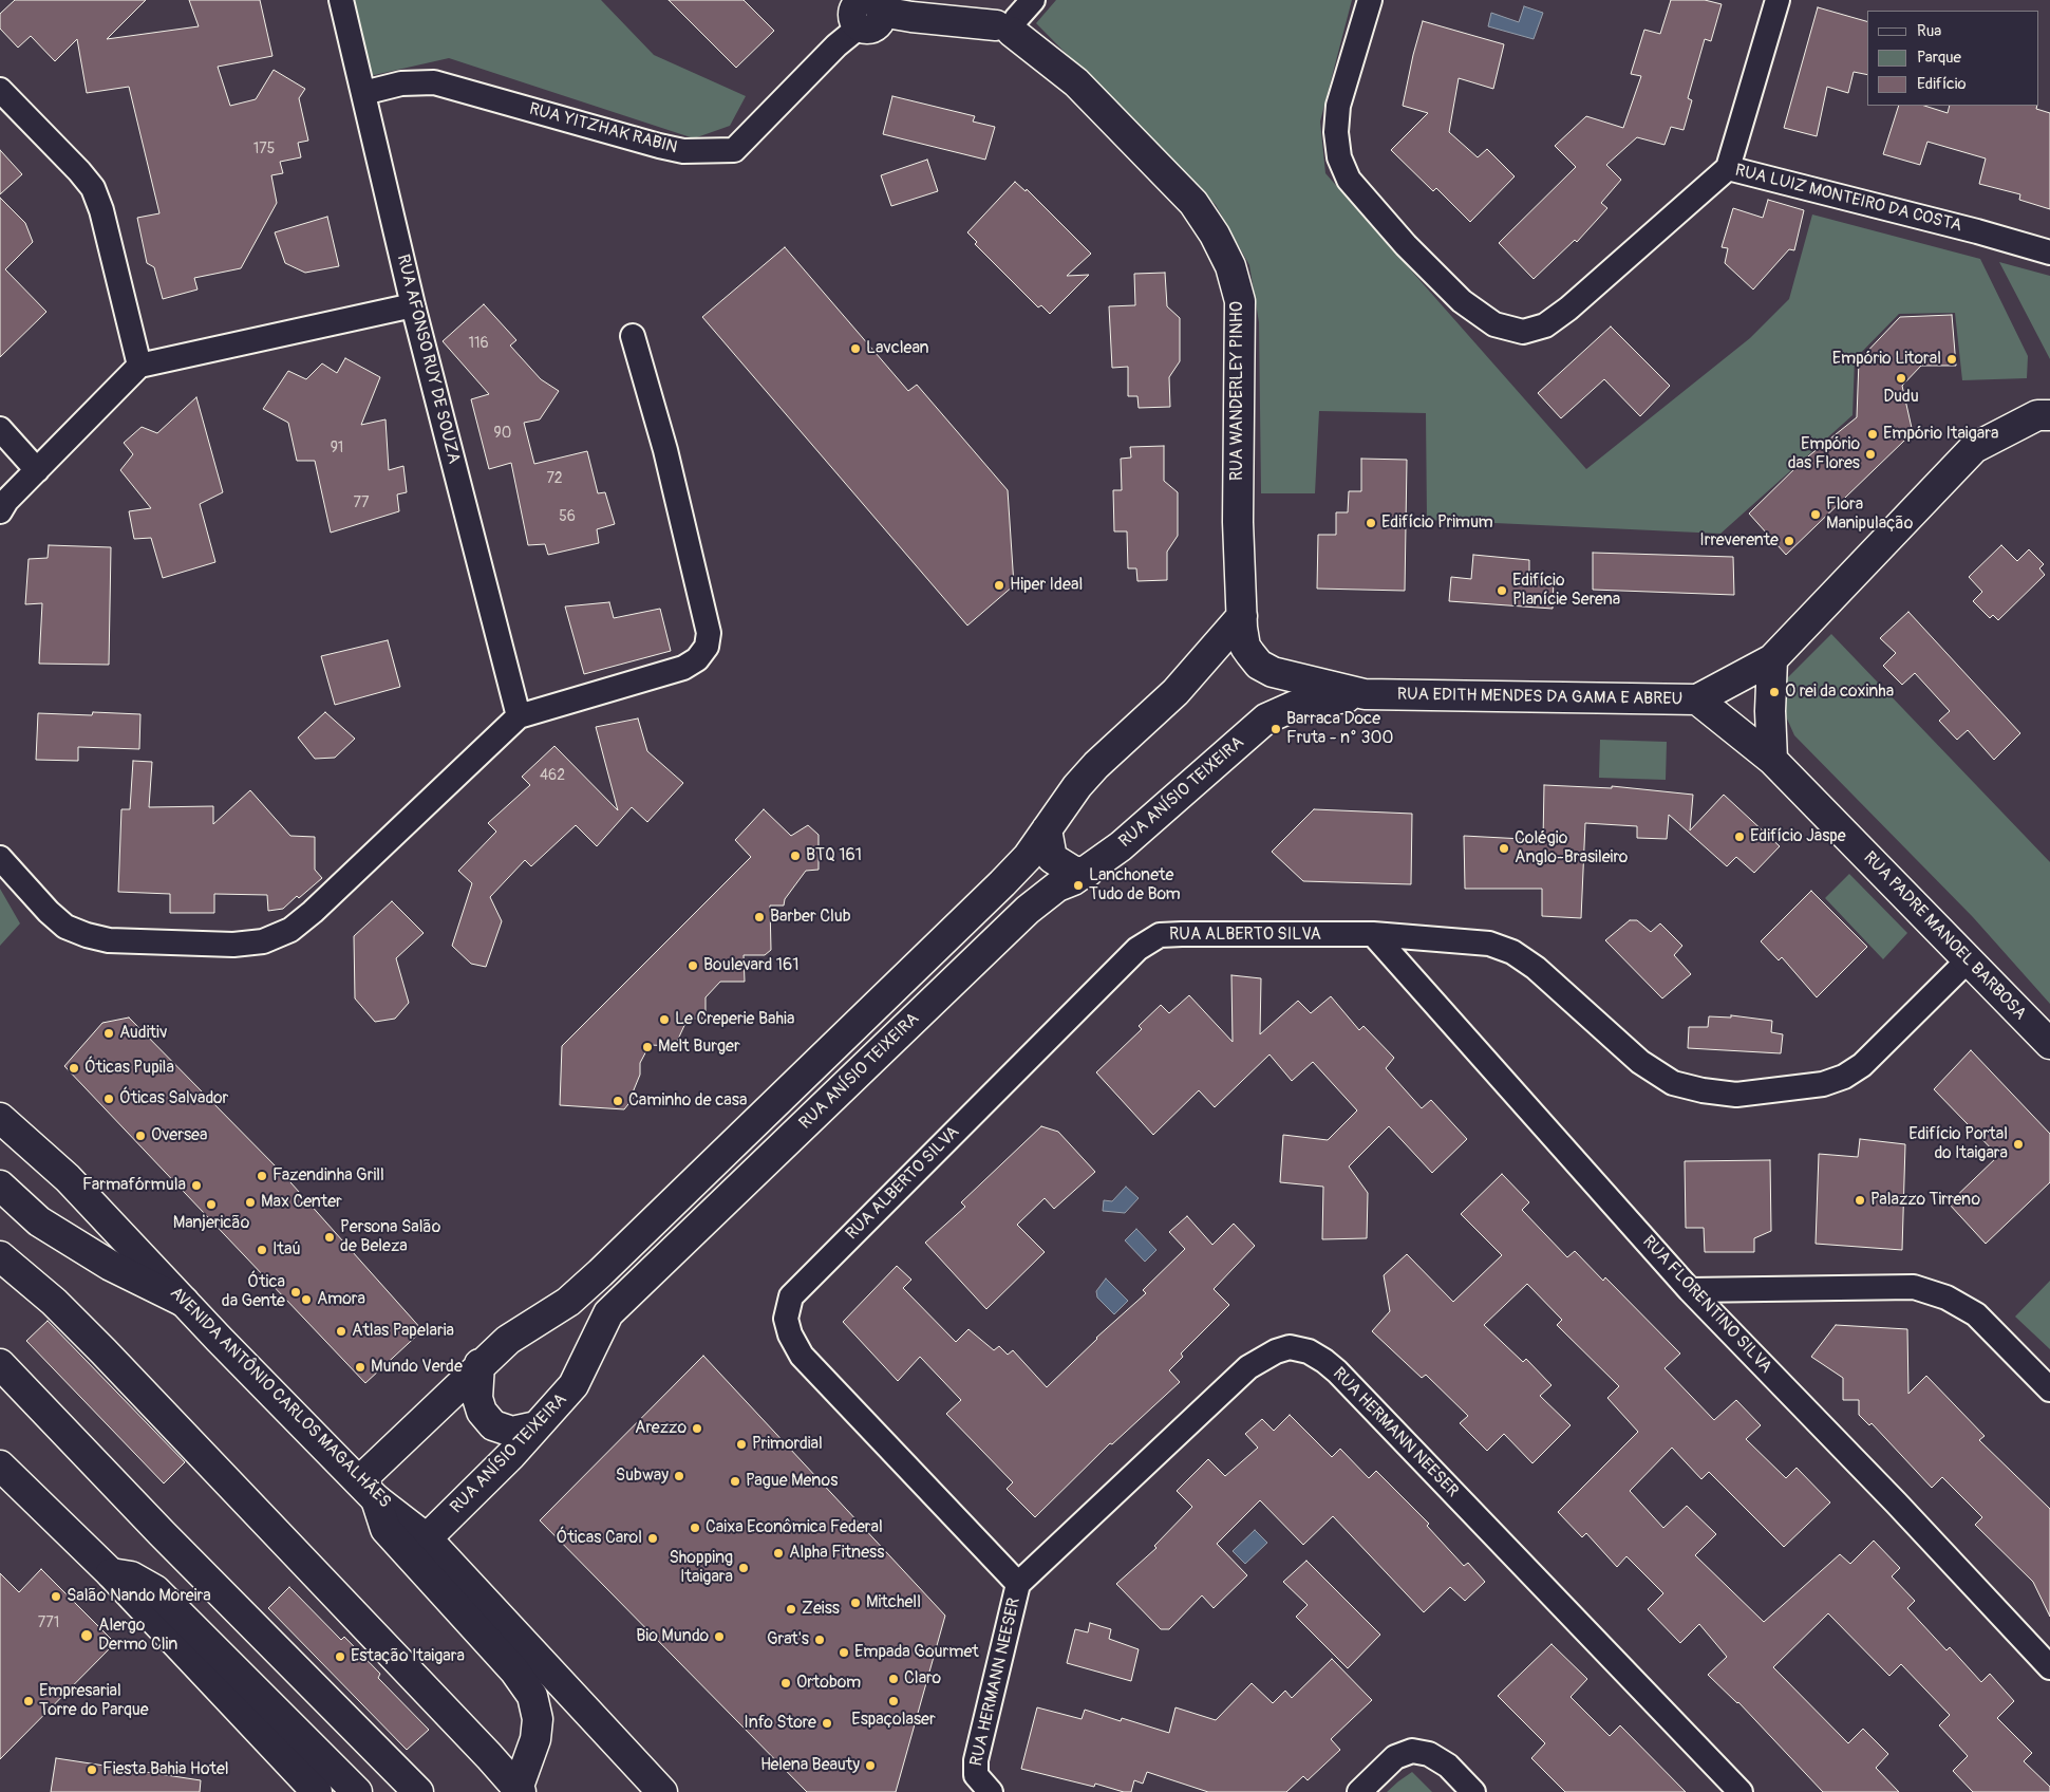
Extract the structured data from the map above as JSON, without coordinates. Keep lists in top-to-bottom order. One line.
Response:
{"streets":{"street":["RUA YITZHAK RABIN","RUA LUIZ MONTEIRO DA COSTA","RUA AFONSO RUY DE SOUZA","RUA WANDERLEY PINHO","RUA EDITH MENDES DA GAMA E ABREU","RUA ANÍSIO TEIXEIRA","RUA ALBERTO SILVA","RUA PADRE MANOEL BARBOSA","RUA FLORENTINO SILVA","AVENIDA ANTÔNIO CARLOS MAGALHÃES","RUA HERMANN NEESER"]},"crossings":[["RUA YITZHAK RABIN","RUA AFONSO RUY DE SOUZA"],["RUA YITZHAK RABIN","RUA WANDERLEY PINHO"],["RUA WANDERLEY PINHO","RUA ANÍSIO TEIXEIRA"],["RUA EDITH MENDES DA GAMA E ABREU","RUA ANÍSIO TEIXEIRA"],["RUA EDITH MENDES DA GAMA E ABREU","RUA PADRE MANOEL BARBOSA"],["RUA ANÍSIO TEIXEIRA","AVENIDA ANTÔNIO CARLOS MAGALHÃES"],["RUA ALBERTO SILVA","RUA PADRE MANOEL BARBOSA"],["RUA ALBERTO SILVA","RUA FLORENTINO SILVA"],["RUA ALBERTO SILVA","RUA HERMANN NEESER"]],"places":["Lavclean","Empório Litoral","Dudu","Empório Itaigara","Empório das Flores","Flora Manipulação","Edifício Primum","Irreverente","Hiper Ideal","Edifício Planície Serena","O rei da coxinha","Barraca Doce Fruta - n° 300","Edifício Jaspe","Colégio Anglo-Brasileiro","BTQ 161","Lanchonete Tudo de Bom","Barber Club","Boulevard 161","Le Creperie Bahia","Auditiv","Melt Burger","Óticas Pupila","Óticas Salvador","Caminho de casa","Oversea","Edifício Portal do Itaigara","Fazendinha Grill","Farmafórmula","Palazzo Tirreno","Max Center","Manjericão","Persona Salão de Beleza","Itaú","Ótica da Gente","Amora","Atlas Papelaria","Mundo Verde","Arezzo","Primordial","Subway","Pague Menos","Caixa Econômica Federal","Óticas Carol","Alpha Fitness","Shopping Itaigara","Salão Nando Moreira","Mitchell","Zeiss","Alergo Dermo Clin","Bio Mundo","Grat's","Empada Gourmet","Estação Itaigara","Claro","Ortobom","Empresarial Torre do Parque","Espaçolaser","Info Store","Helena Beauty","Fiesta Bahia Hotel"],"house_numbers":["175","116","90","91","72","77","56","462","771"],"legend":["Rua","Parque","Edifício"]}
